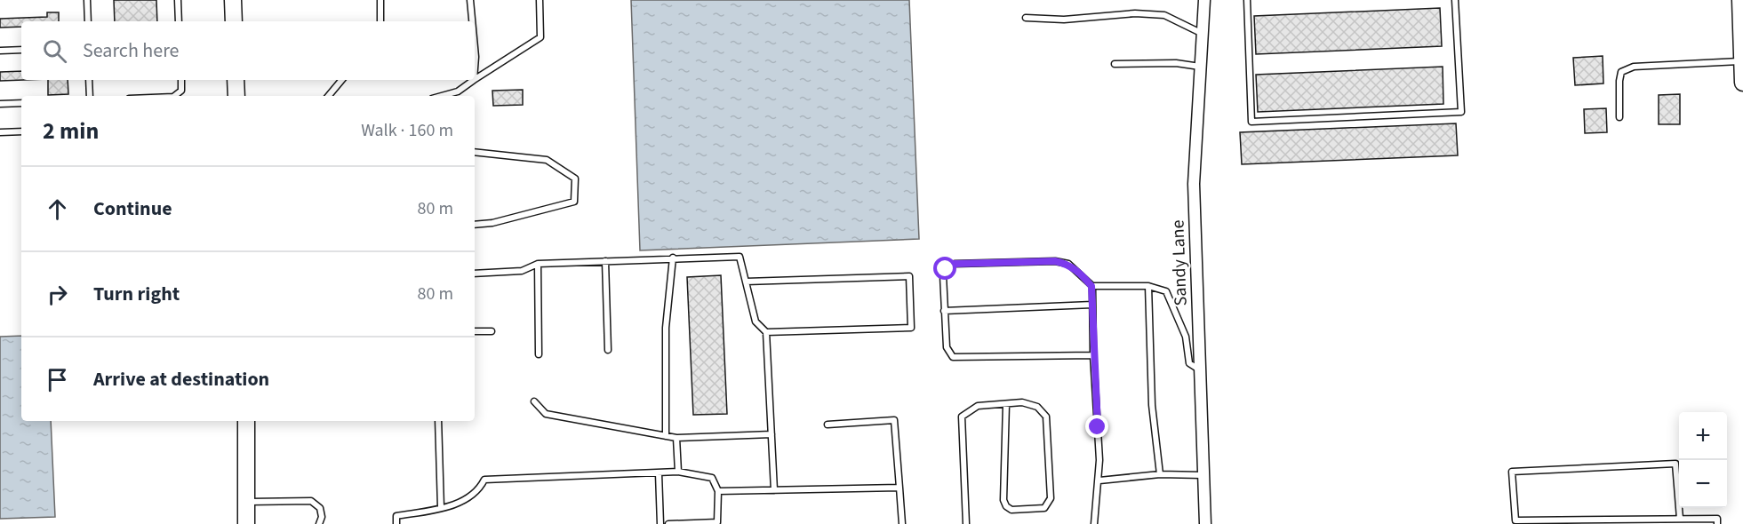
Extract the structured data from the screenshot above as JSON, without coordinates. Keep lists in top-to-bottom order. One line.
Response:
{"streets":{"street":["Sandy Lane"]},"page":{"search":"Search here","heading":["2 min","Walk · 160 m"],"list":[["Continue","80 m"],["Turn right","80 m"],"Arrive at destination"],"map_buttons":["+","−"]}}
